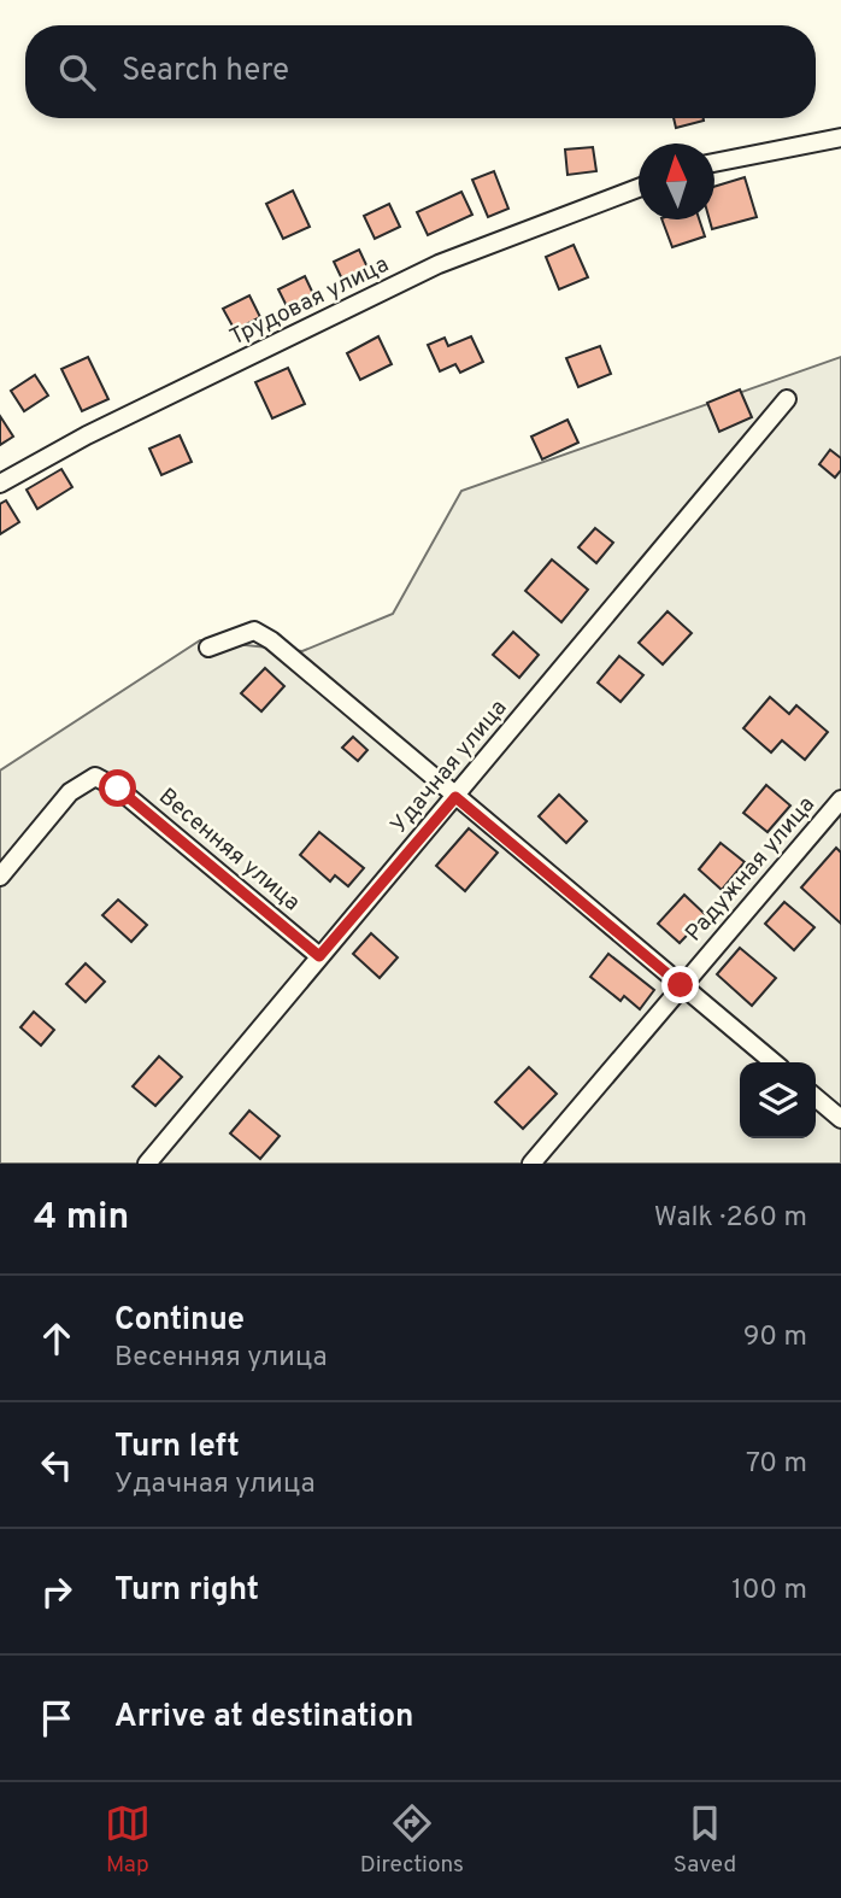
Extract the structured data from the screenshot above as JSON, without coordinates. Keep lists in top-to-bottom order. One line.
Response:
{"streets":{"street":["Трудовая улица","Удачная улица","Весенняя улица","Радужная улица"]},"crossings":[["Удачная улица","Весенняя улица"]],"north":"top","page":{"search":"Search here","heading":["4 min","Walk · 260 m"],"list":[["Continue","Весенняя улица","90 m"],["Turn left","Удачная улица","70 m"],["Turn right","100 m"],"Arrive at destination"],"nav":["Map","Directions","Saved"]}}
